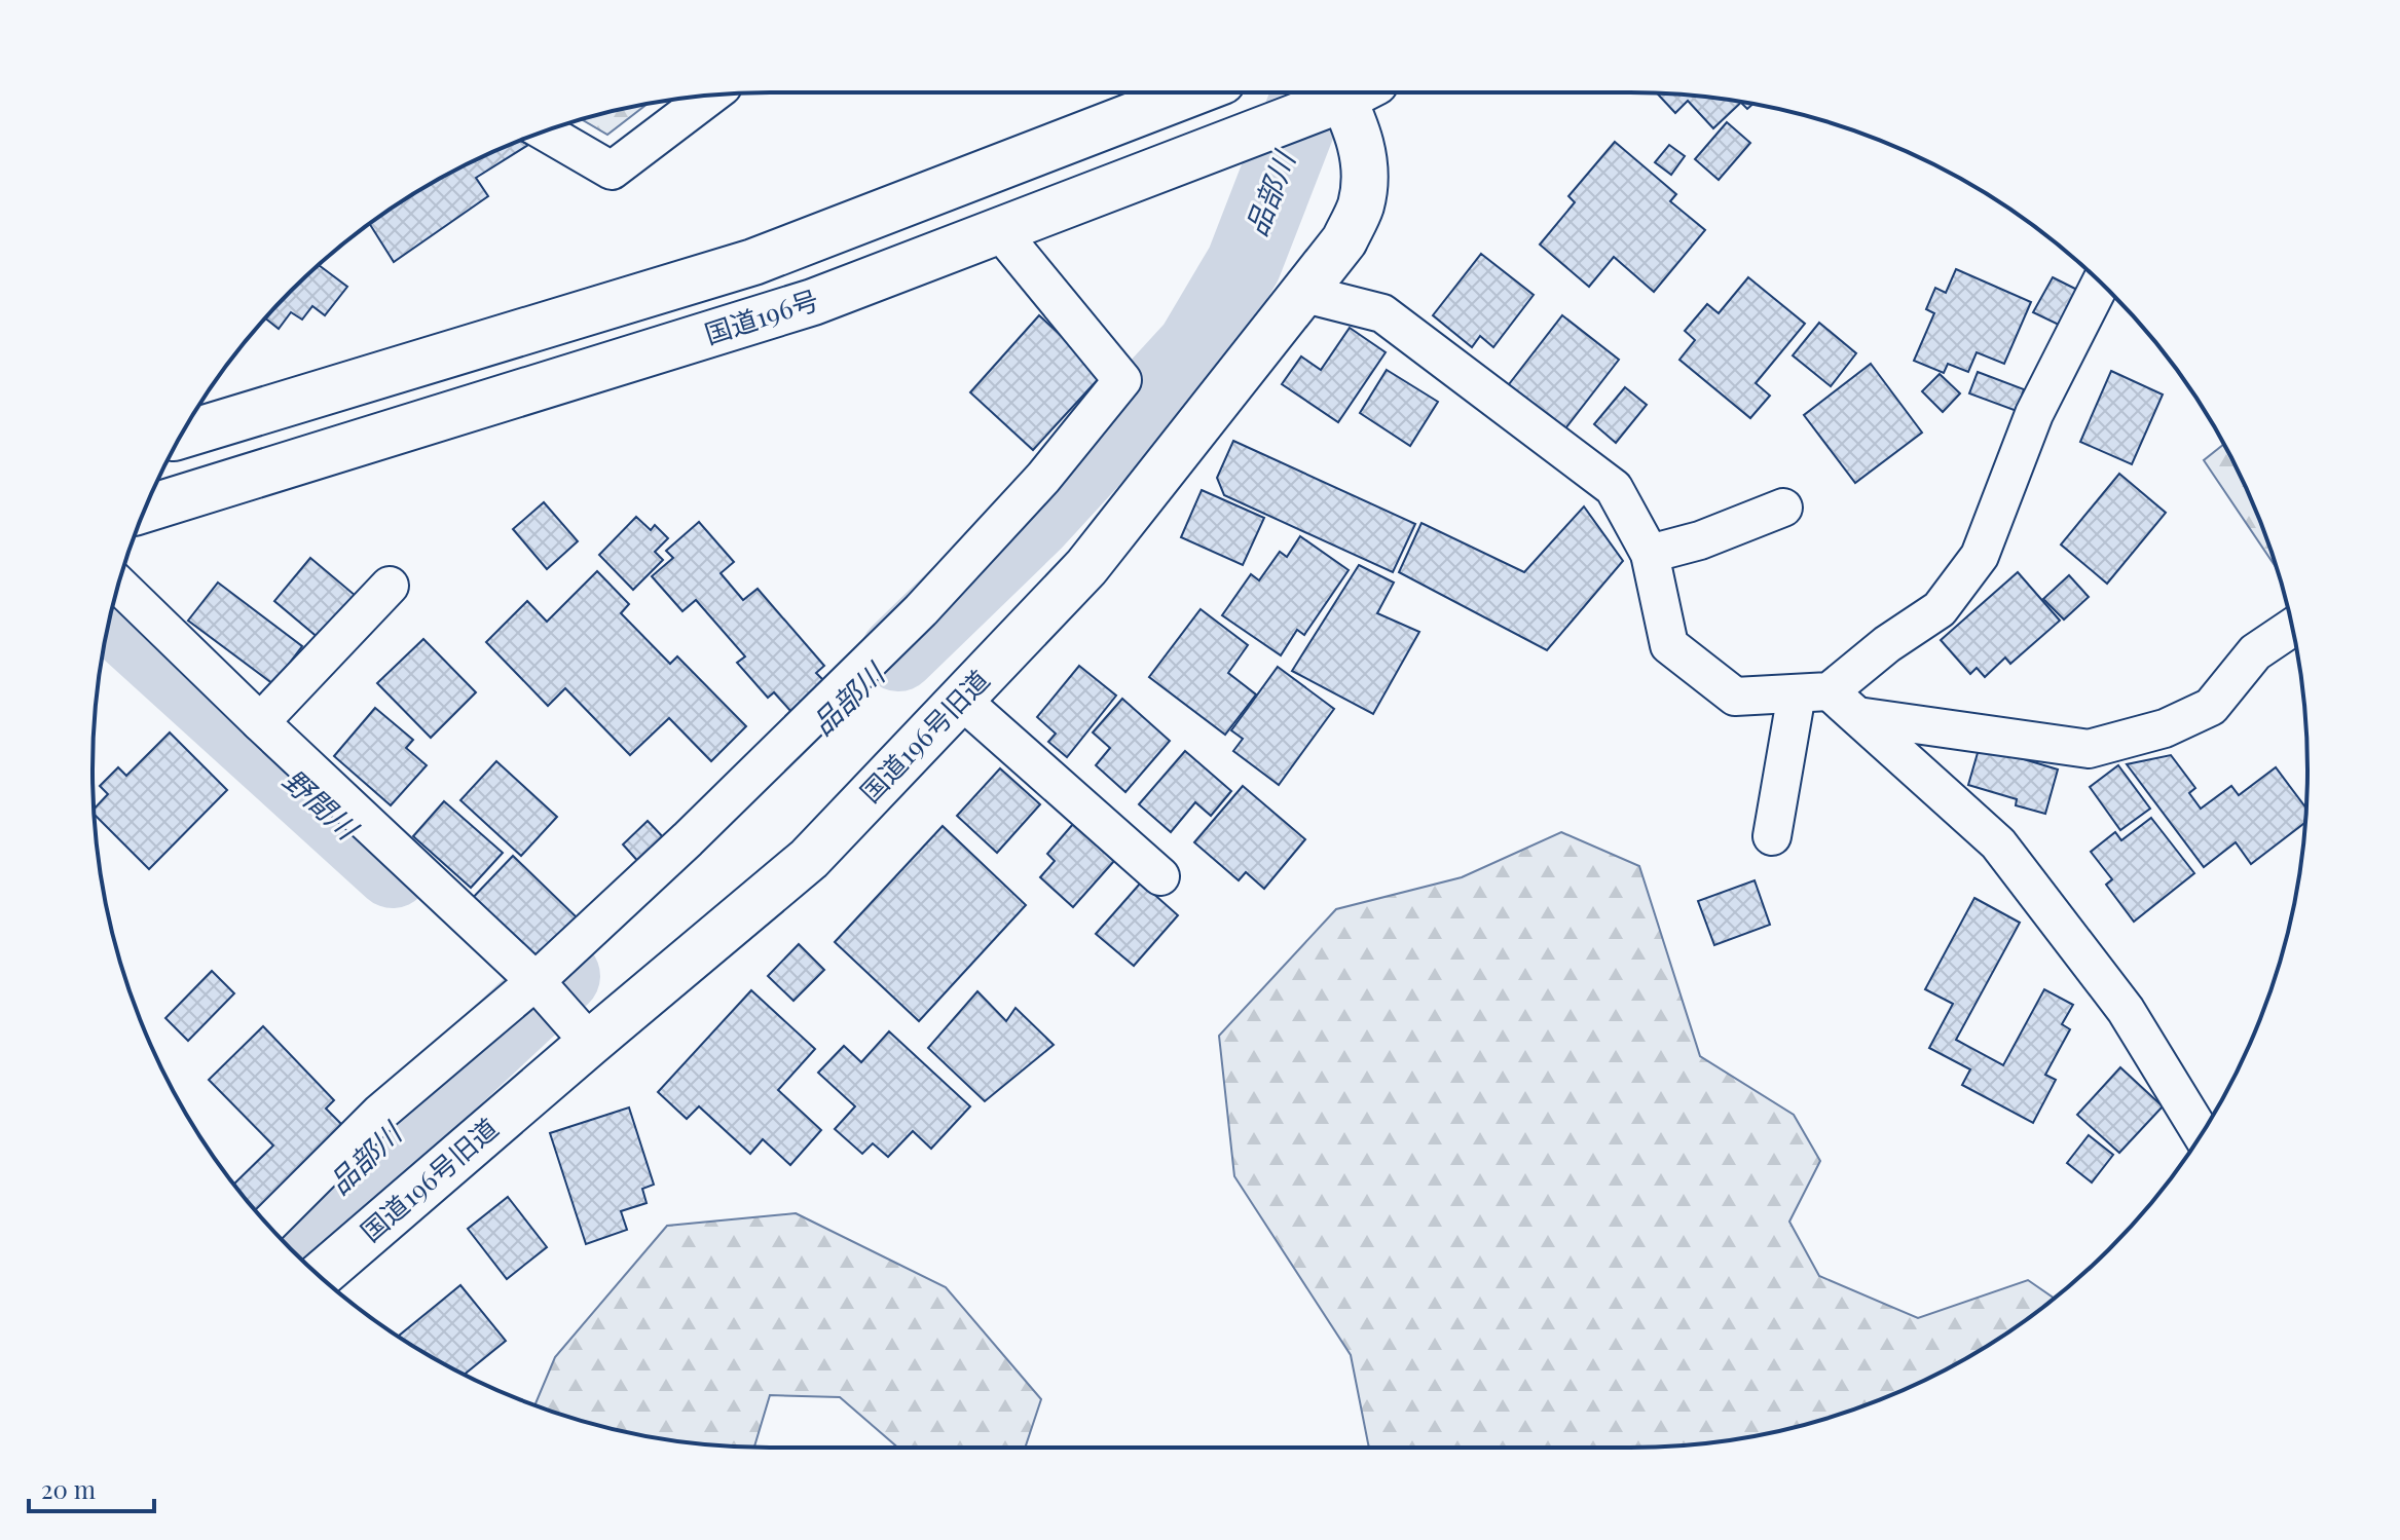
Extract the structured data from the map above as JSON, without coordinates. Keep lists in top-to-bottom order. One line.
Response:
{"streets":{"main road":["国道196号","国道196号旧道"]},"crossings":[["国道196号","国道196号旧道"]],"water":["品部川","野間川"],"scale_bar":"20 m"}
